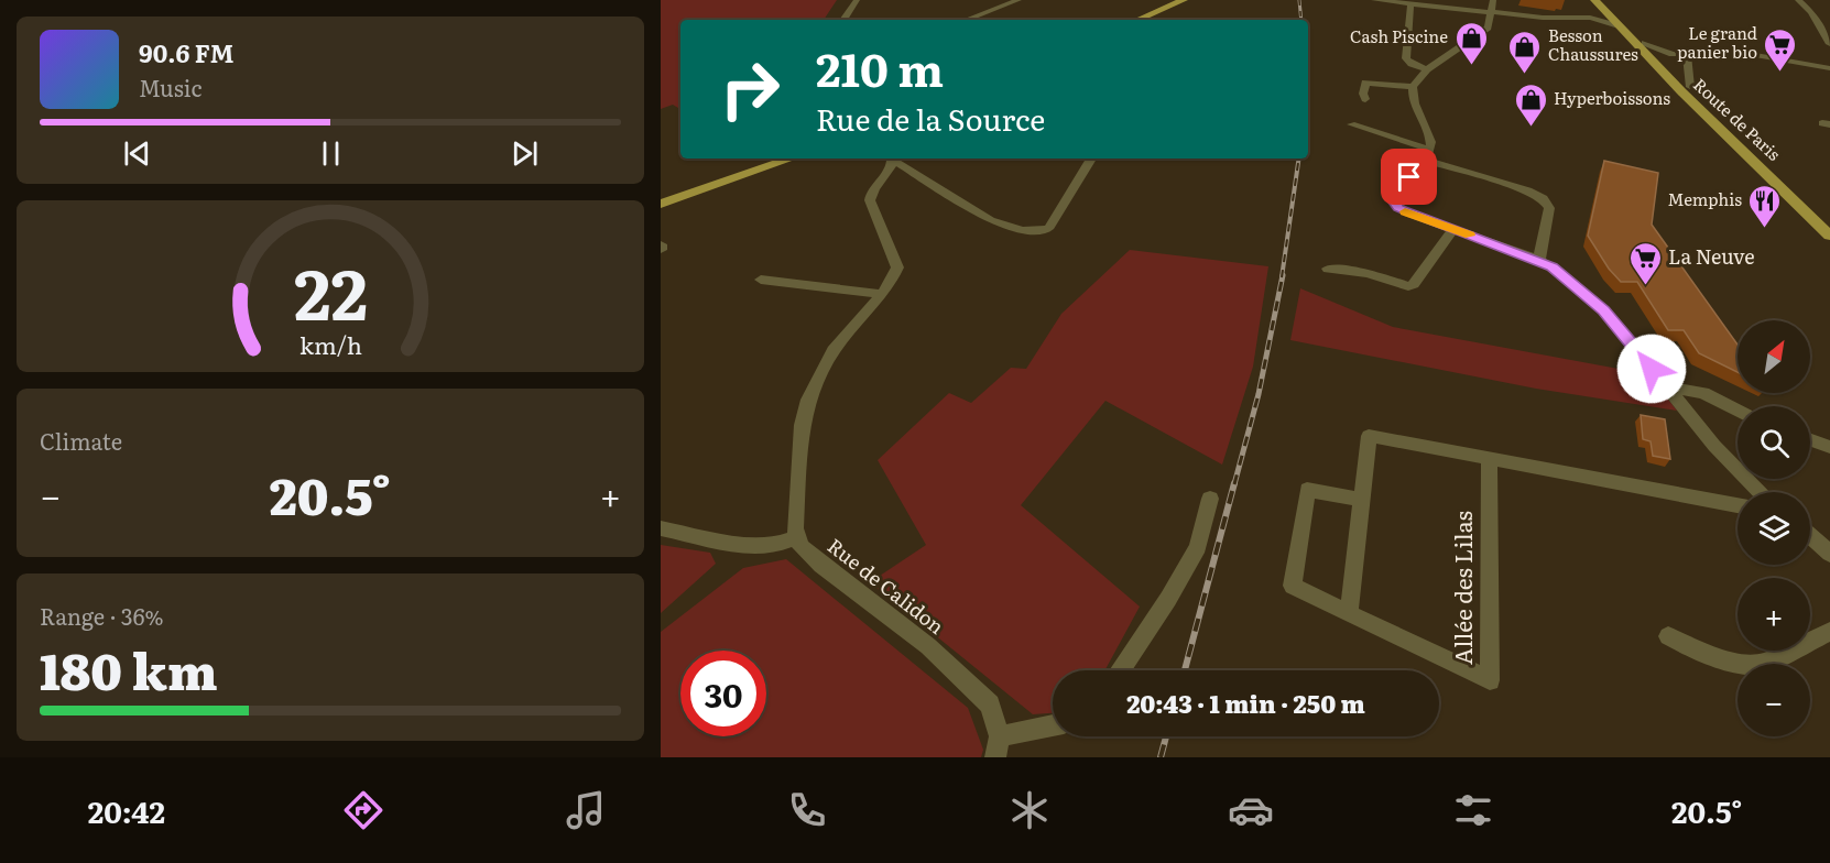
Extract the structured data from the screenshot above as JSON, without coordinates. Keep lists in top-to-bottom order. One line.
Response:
{"streets":{"main road":["Route de Paris"],"street":["Rue de Calidon","Allée des Lilas"]},"places":{"shop":["Cash Piscine","Besson Chaussures","Hyperboissons"],"supermarket":["Le grand panier bio","La Neuve"],"restaurant":["Memphis"]},"north":"top right","page":{"turn":["210 m","Rue de la Source"],"song":["90.6 FM","Music"],"map_buttons":["+","−"],"tile":["Climate",["Range · 36%","180 km"]],"heat":["−","20.5°","+"],"limit":"30","trip":"20:43 · 1 min · 250 m","tabs":["20:42","20.5°"],"gauge":["22","km/h"]}}
